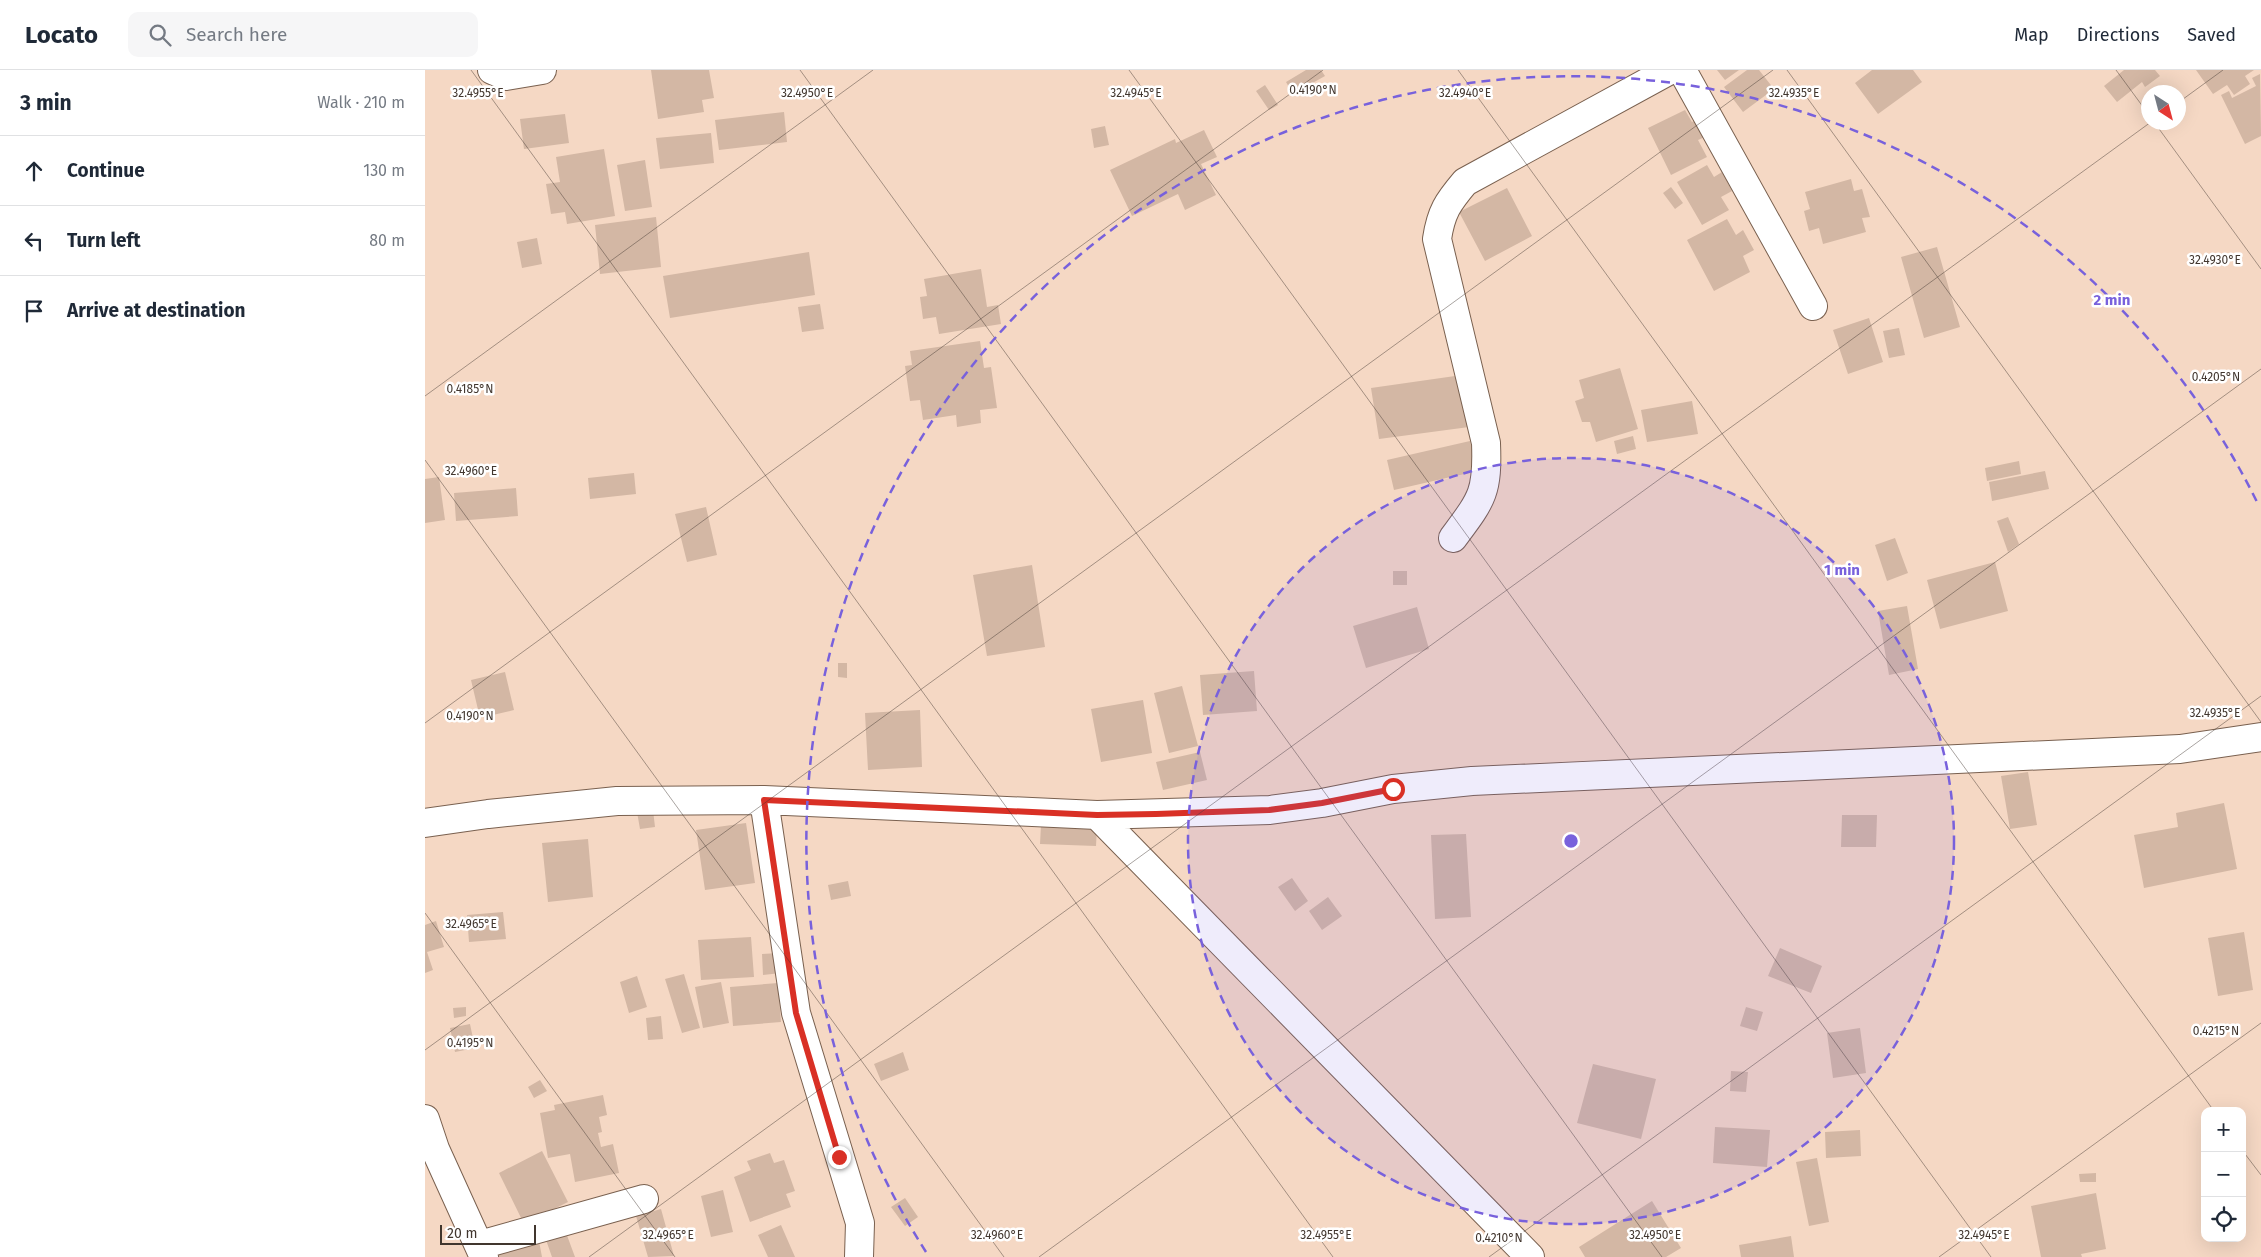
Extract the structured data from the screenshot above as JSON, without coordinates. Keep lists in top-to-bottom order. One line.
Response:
{"scale_bar":"20 m","north":"bottom right","page":{"header":"Locato","search":"Search here","nav":["Map","Directions","Saved"],"heading":["3 min","Walk · 210 m"],"list":[["Continue","130 m"],["Turn left","80 m"],"Arrive at destination"],"map_buttons":["+","−"],"scale":"20 m"},"coordinates":["0.4190°N","32.4955°E","32.4950°E","32.4945°E","32.4940°E","32.4935°E","32.4930°E","0.4205°N","0.4185°N","32.4960°E","32.4965°E","0.4215°N","0.4195°N","0.4210°N"],"rings":["2 min","1 min"]}
